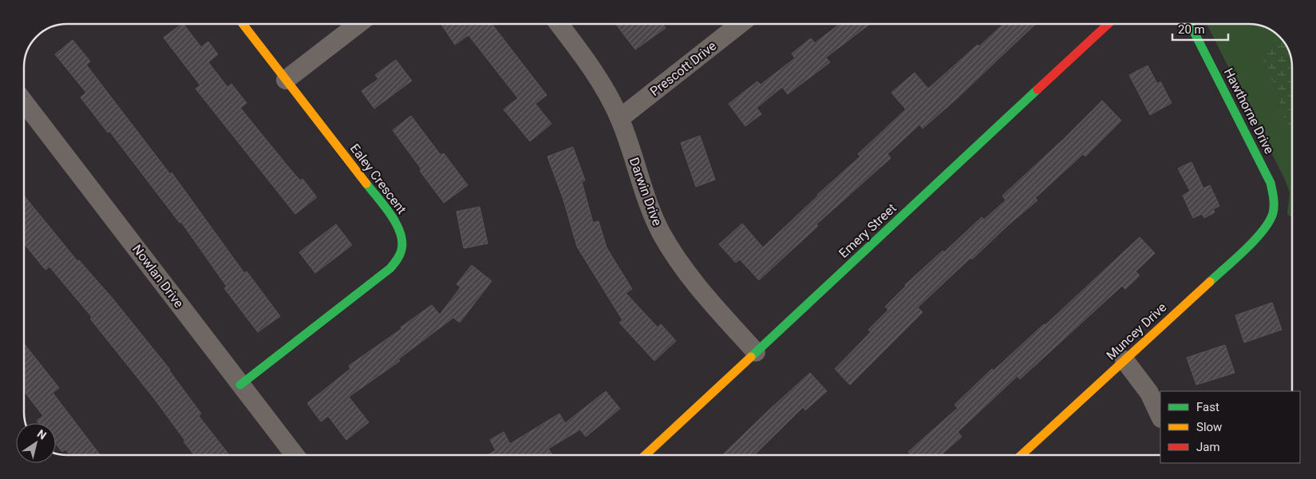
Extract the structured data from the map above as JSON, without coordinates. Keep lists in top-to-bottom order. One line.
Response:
{"streets":{"street":["Prescott Drive","Hawthorne Drive","Ealey Crescent","Darwin Drive","Emery Street","Nowlan Drive","Muncey Drive"]},"crossings":[["Prescott Drive","Darwin Drive"],["Hawthorne Drive","Muncey Drive"],["Ealey Crescent","Nowlan Drive"],["Darwin Drive","Emery Street"]],"legend":["Fast","Slow","Jam"],"scale_bar":"20 m","north":"top right"}
